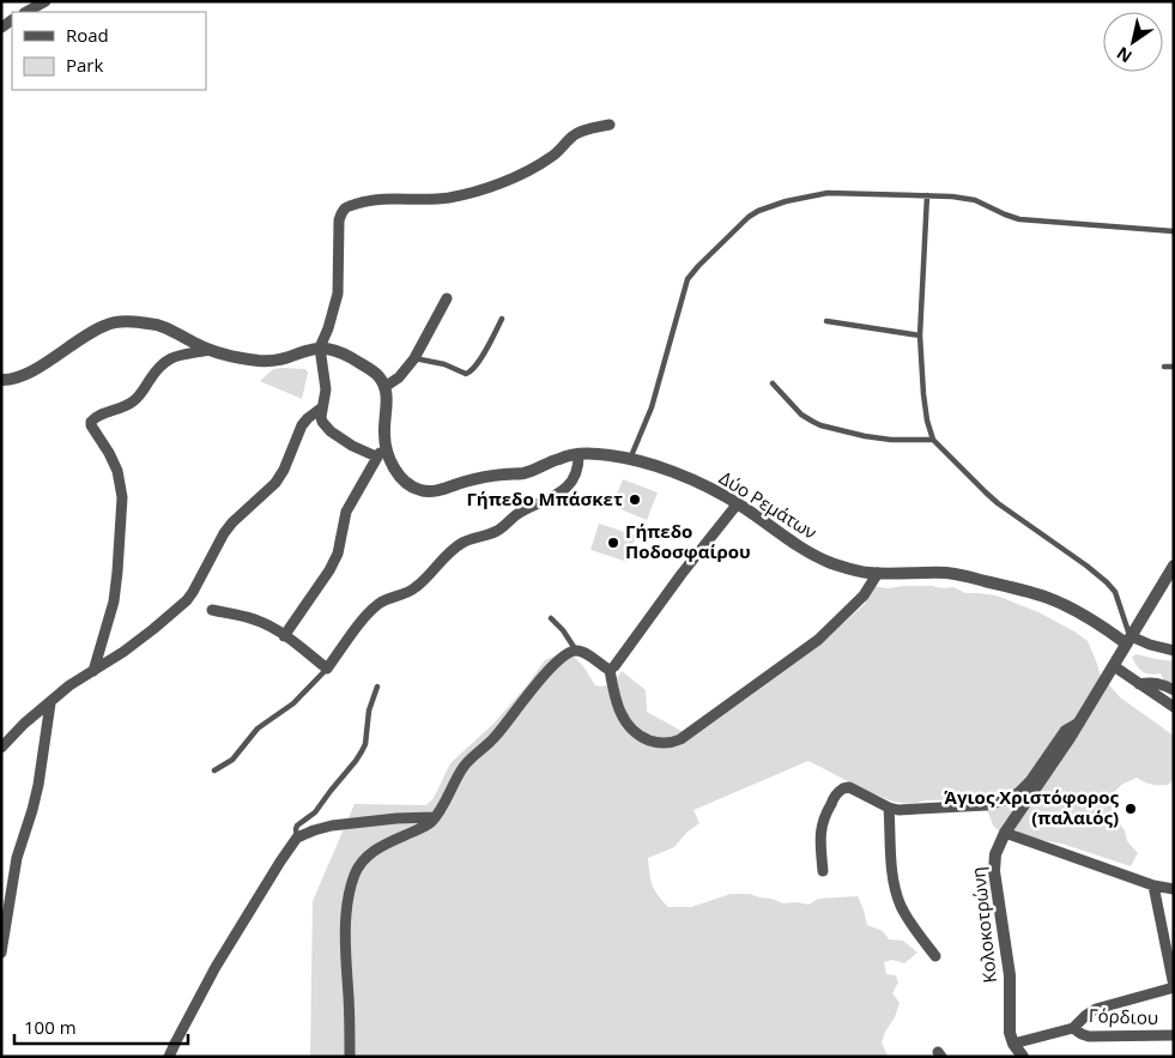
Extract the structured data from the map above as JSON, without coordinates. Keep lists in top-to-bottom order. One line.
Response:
{"streets":{"street":["Δύο Ρεμάτων","Κολοκοτρώνη","Γόρδιου"]},"crossings":[["Δύο Ρεμάτων","Κολοκοτρώνη"],["Κολοκοτρώνη","Γόρδιου"]],"places":["Γήπεδο Μπάσκετ","Γήπεδο Ποδοσφαίρου","Άγιος Χριστόφορος (παλαιός)"],"legend":["Road","Park"],"scale_bar":"100 m","north":"bottom left"}
